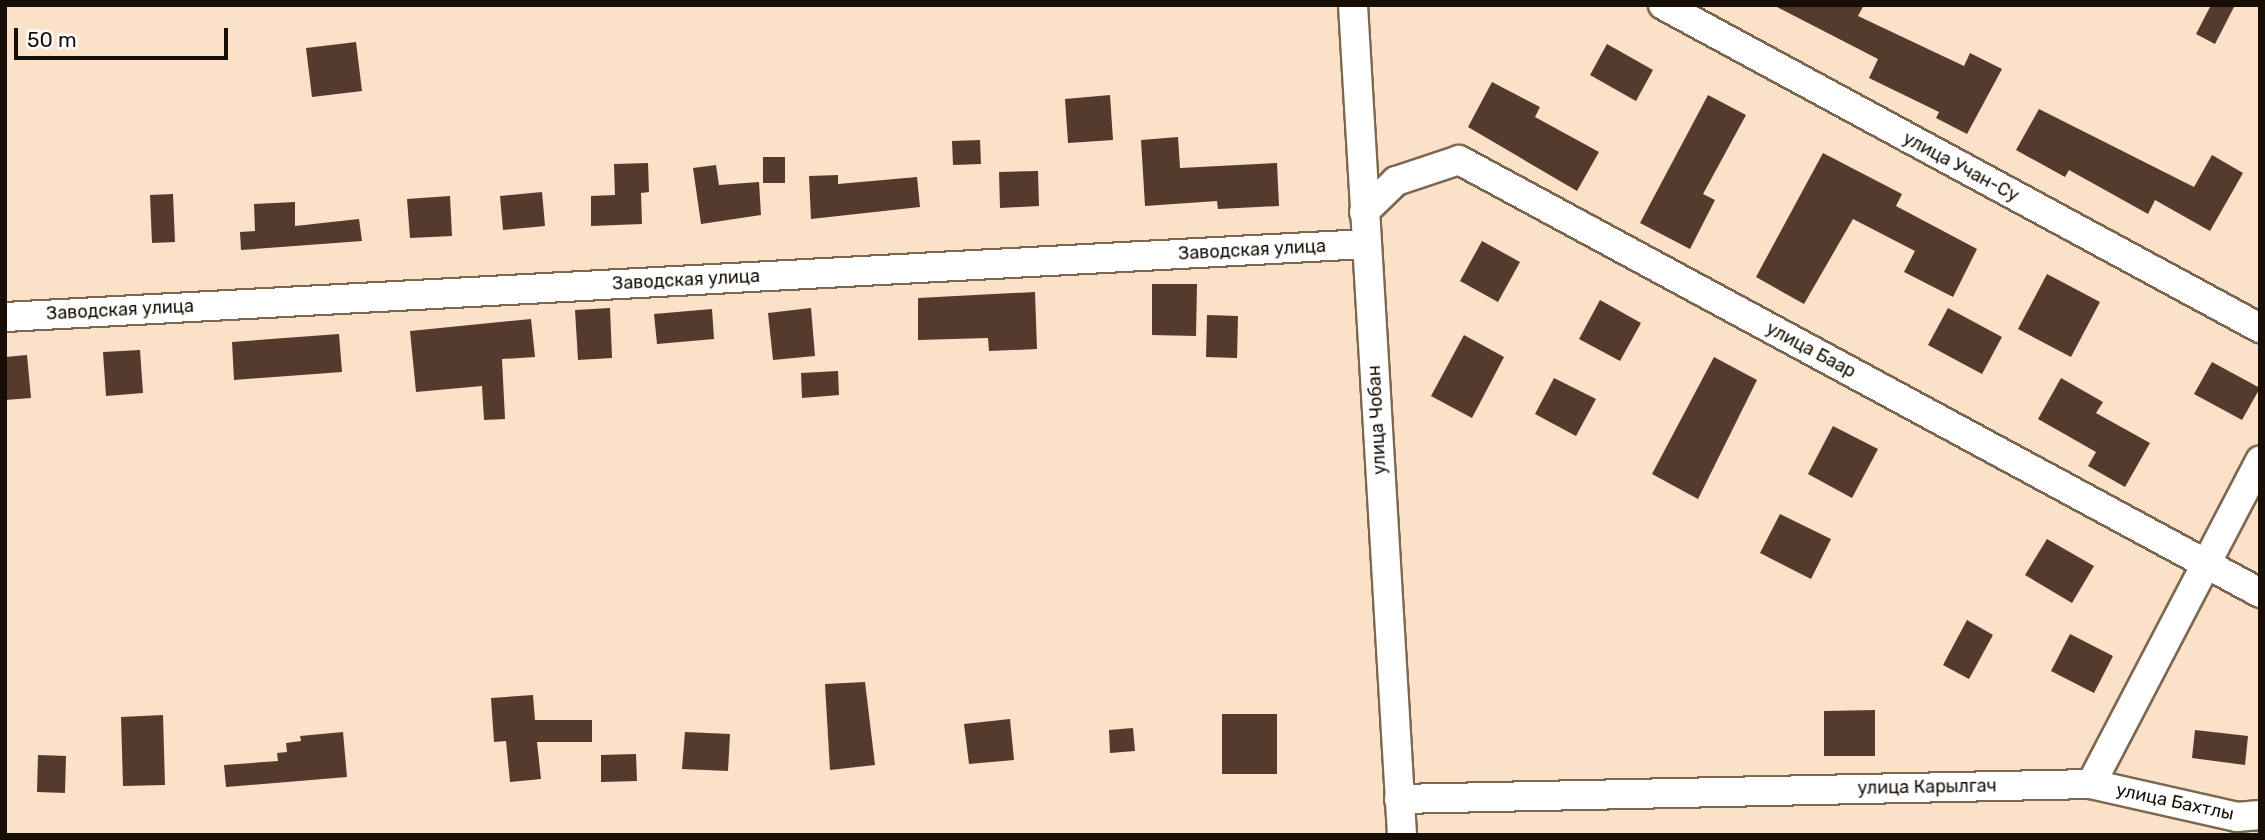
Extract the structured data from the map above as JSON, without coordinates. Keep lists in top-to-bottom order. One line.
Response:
{"streets":{"street":["улица Учан-Су","Заводская улица","улица Баар","улица Чобан","улица Карылгач","улица Бахтлы"]},"crossings":[["Заводская улица","улица Чобан"],["улица Баар","улица Чобан"],["улица Чобан","улица Карылгач"],["улица Карылгач","улица Бахтлы"]],"scale_bar":"50 m"}
